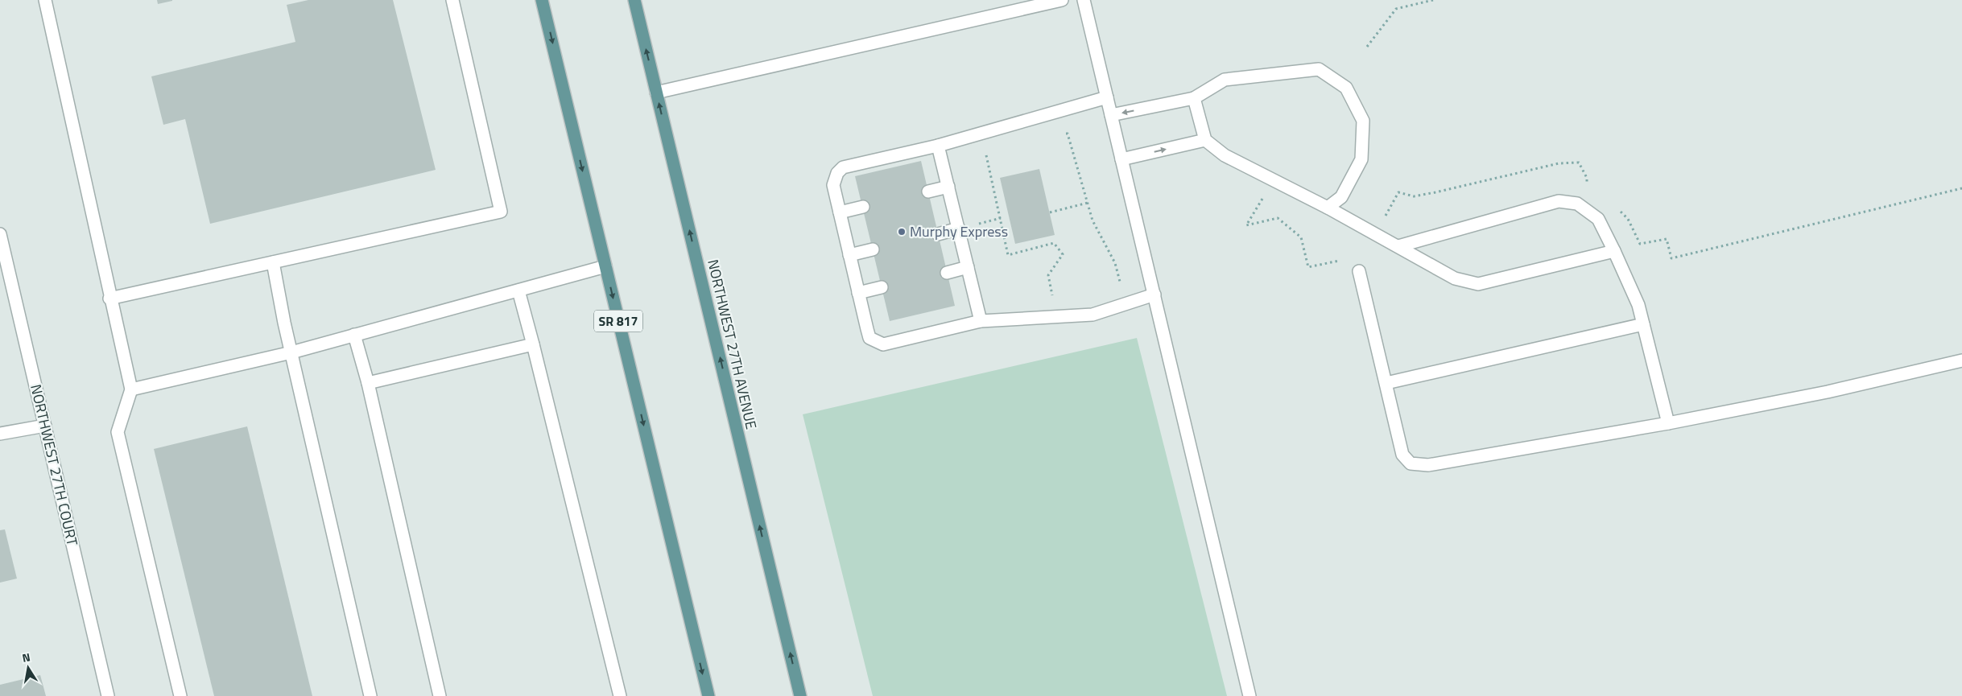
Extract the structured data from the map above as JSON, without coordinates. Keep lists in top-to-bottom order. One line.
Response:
{"streets":{"main road":["SR 817","NORTHWEST 27TH AVENUE"],"street":["NORTHWEST 27TH COURT"]},"places":["Murphy Express"],"north":"top"}
